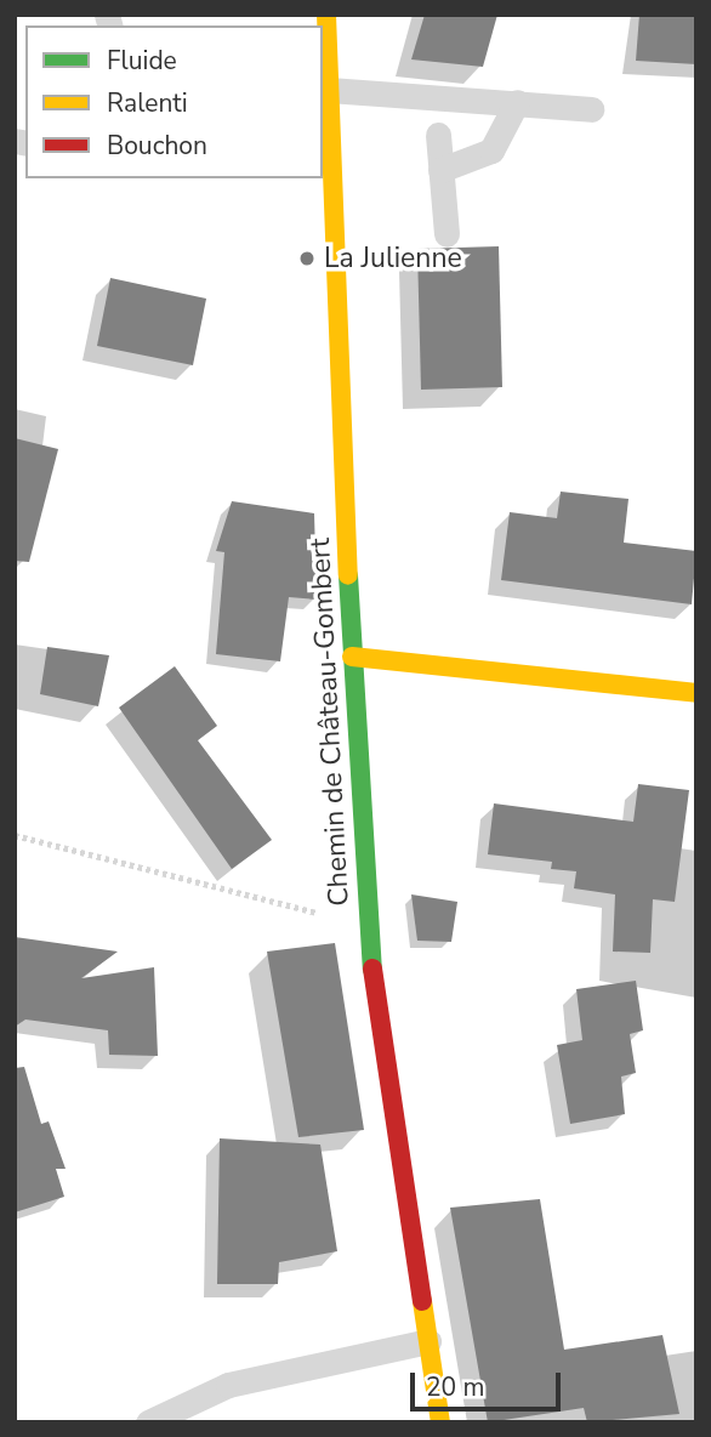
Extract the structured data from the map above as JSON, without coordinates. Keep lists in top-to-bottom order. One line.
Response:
{"streets":{"street":["Chemin de Château-Gombert"]},"places":["La Julienne"],"legend":["Fluide","Ralenti","Bouchon"],"scale_bar":"20 m"}
